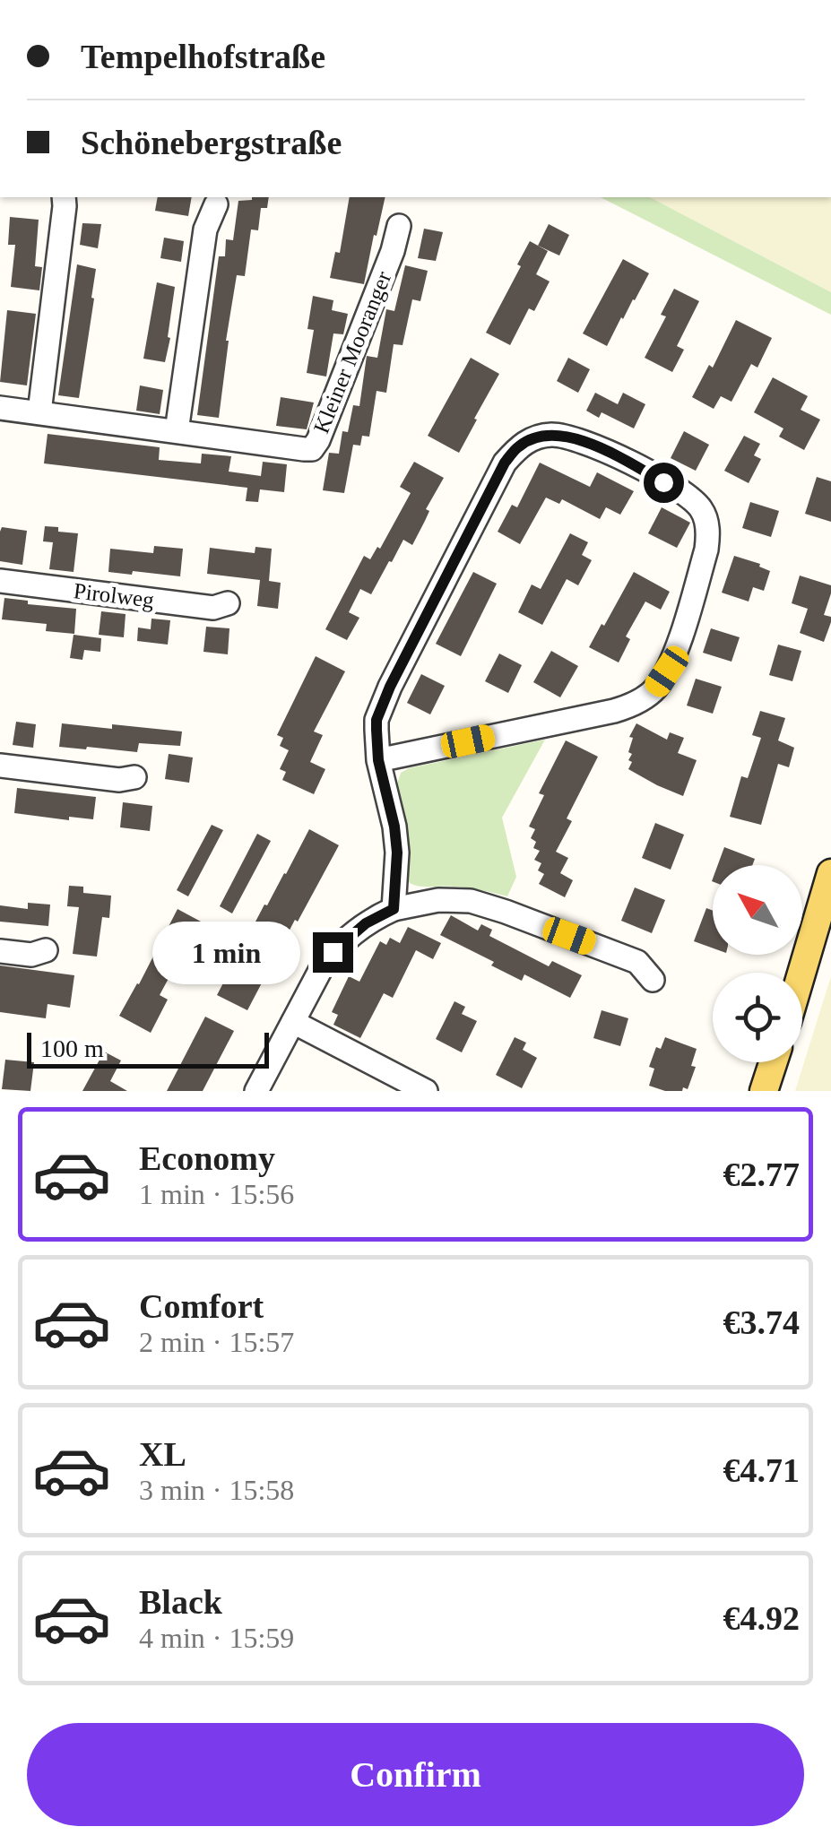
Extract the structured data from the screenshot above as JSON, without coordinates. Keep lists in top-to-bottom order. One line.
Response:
{"streets":{"street":["Kleiner Mooranger","Pirolweg"]},"scale_bar":"100 m","north":"top left","page":{"banner":["Tempelhofstraße","Schönebergstraße"],"bubble":"1 min","scale":"100 m","list":[{"name":"Economy","note":"1 min · 15:56","value":"€2.77"},{"name":"Comfort","note":"2 min · 15:57","value":"€3.74"},{"name":"XL","note":"3 min · 15:58","value":"€4.71"},{"name":"Black","note":"4 min · 15:59","value":"€4.92"}],"buttons":"Confirm"}}
